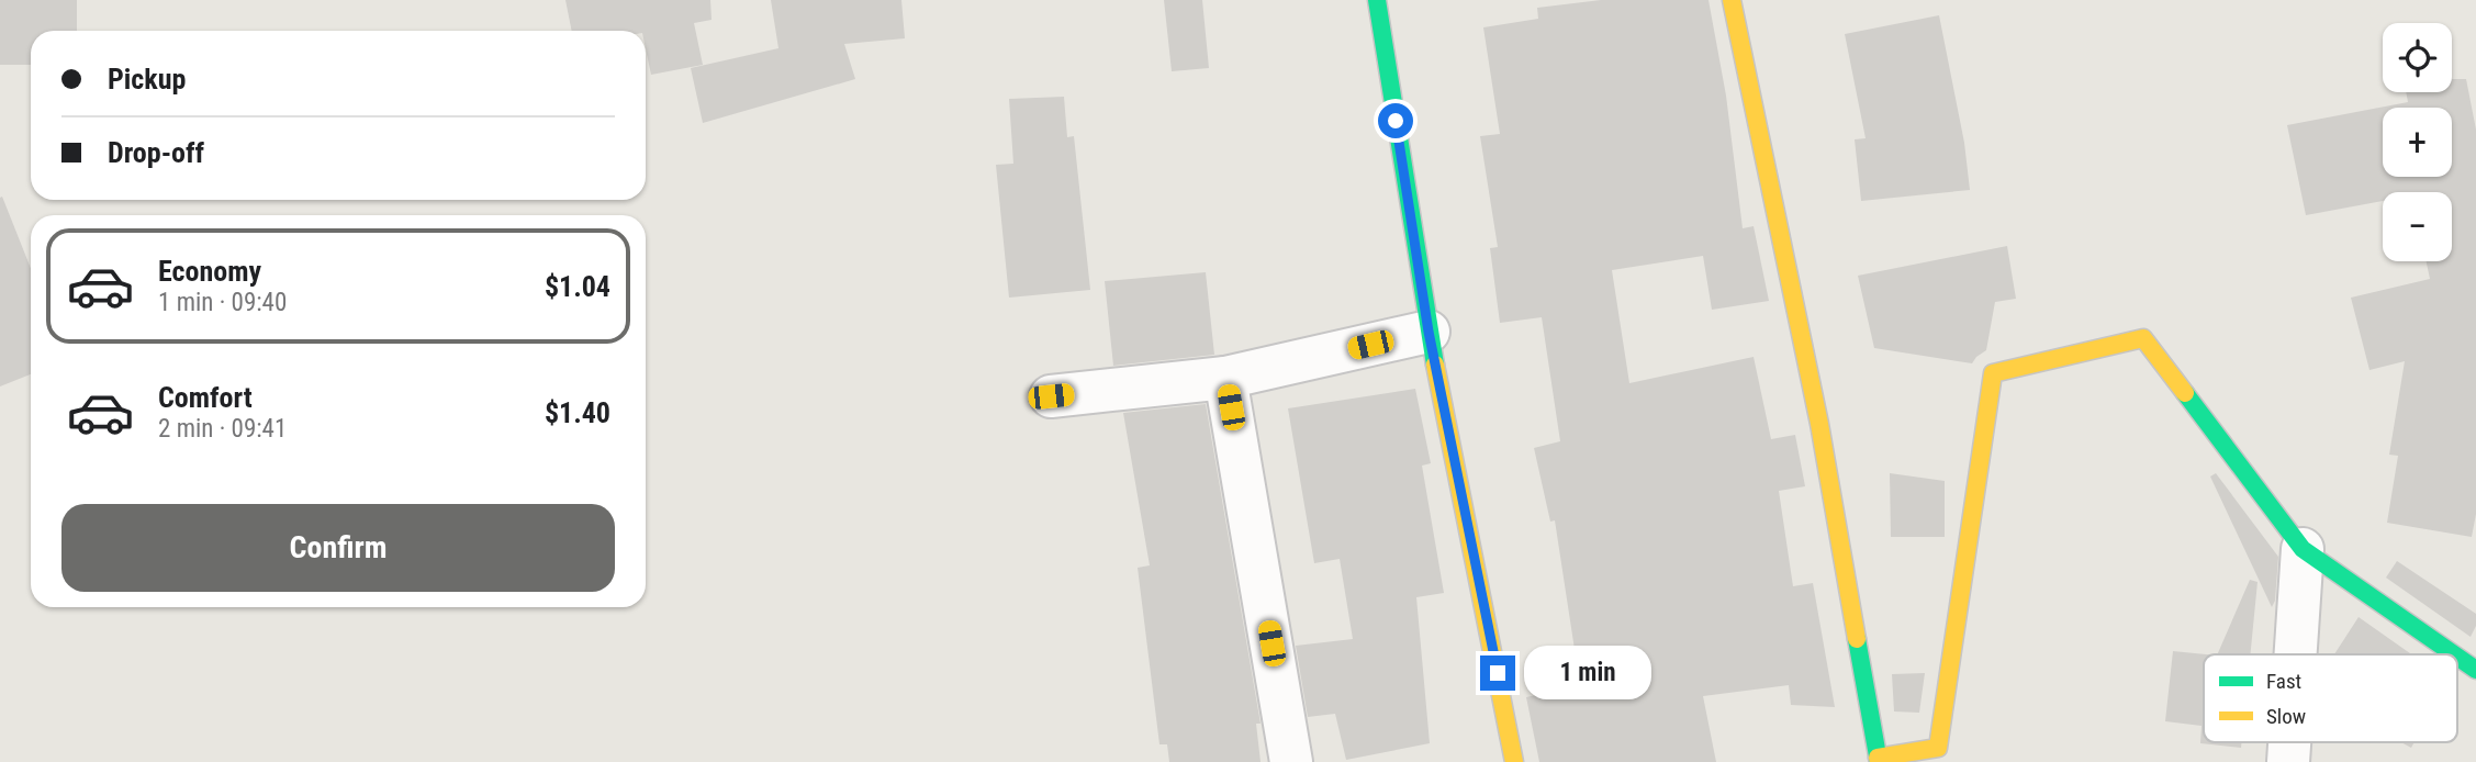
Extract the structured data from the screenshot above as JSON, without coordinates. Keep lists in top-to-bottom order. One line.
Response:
{"legend":["Fast","Slow"],"page":{"map_buttons":["+","−"],"banner":["Pickup","Drop-off"],"list":[{"name":"Economy","note":"1 min · 09:40","value":"$1.04"},{"name":"Comfort","note":"2 min · 09:41","value":"$1.40"}],"buttons":"Confirm","bubble":"1 min"}}
